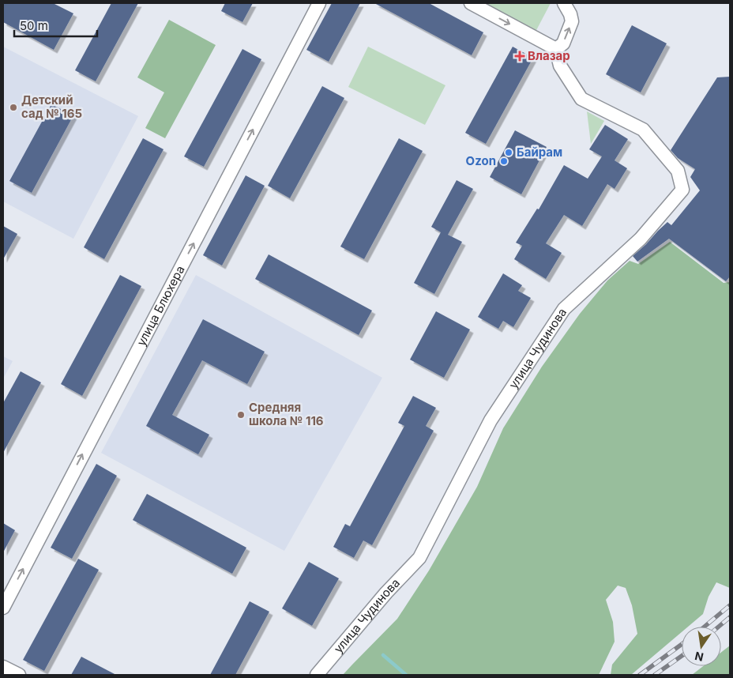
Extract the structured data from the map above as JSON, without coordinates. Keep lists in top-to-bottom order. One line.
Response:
{"streets":{"street":["улица Блюхера","улица Чудинова"]},"one_way":["улица Блюхера"],"places":{"health":["Влазар"],"other":["Детский сад № 165","Байрам","Ozon","Средняя школа № 116"]},"scale_bar":"50 m","north":"bottom"}
